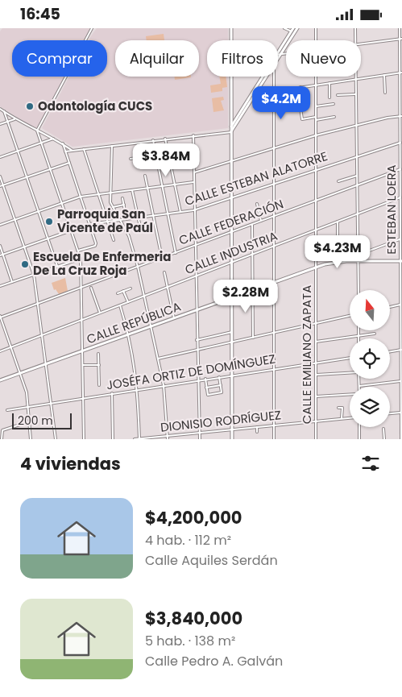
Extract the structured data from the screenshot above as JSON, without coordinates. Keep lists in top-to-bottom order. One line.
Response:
{"streets":{"main road":["CALLE REPÚBLICA"],"street":["CALLE ESTEBAN ALATORRE","ESTEBAN LOERA","CALLE FEDERACIÓN","CALLE INDUSTRIA","CALLE EMILIANO ZAPATA","JOSÉFA ORTIZ DE DOMÍNGUEZ","DIONISIO RODRÍGUEZ"]},"crossings":[["CALLE ESTEBAN ALATORRE","ESTEBAN LOERA"],["CALLE ESTEBAN ALATORRE","CALLE EMILIANO ZAPATA"],["ESTEBAN LOERA","CALLE FEDERACIÓN"],["ESTEBAN LOERA","CALLE INDUSTRIA"],["ESTEBAN LOERA","CALLE REPÚBLICA"],["CALLE FEDERACIÓN","CALLE EMILIANO ZAPATA"],["CALLE INDUSTRIA","CALLE EMILIANO ZAPATA"],["CALLE REPÚBLICA","CALLE EMILIANO ZAPATA"],["CALLE EMILIANO ZAPATA","JOSÉFA ORTIZ DE DOMÍNGUEZ"],["CALLE EMILIANO ZAPATA","DIONISIO RODRÍGUEZ"]],"places":["Odontología CUCS","Parroquia San Vicente de Paúl","Escuela De Enfermeria De La Cruz Roja"],"scale_bar":"200 m","north":"top","page":{"status":"16:45","chip":["Comprar","Alquilar","Filtros","Nuevo"],"price":["$4.2M","$3.84M","$4.23M","$2.28M"],"scale":"200 m","heading":"4 viviendas","list":[{"name":"$4,200,000","note":"4 hab. · 112 m² · Calle Aquiles Serdán"},{"name":"$3,840,000","note":"5 hab. · 138 m² · Calle Pedro A. Galván"}]}}
